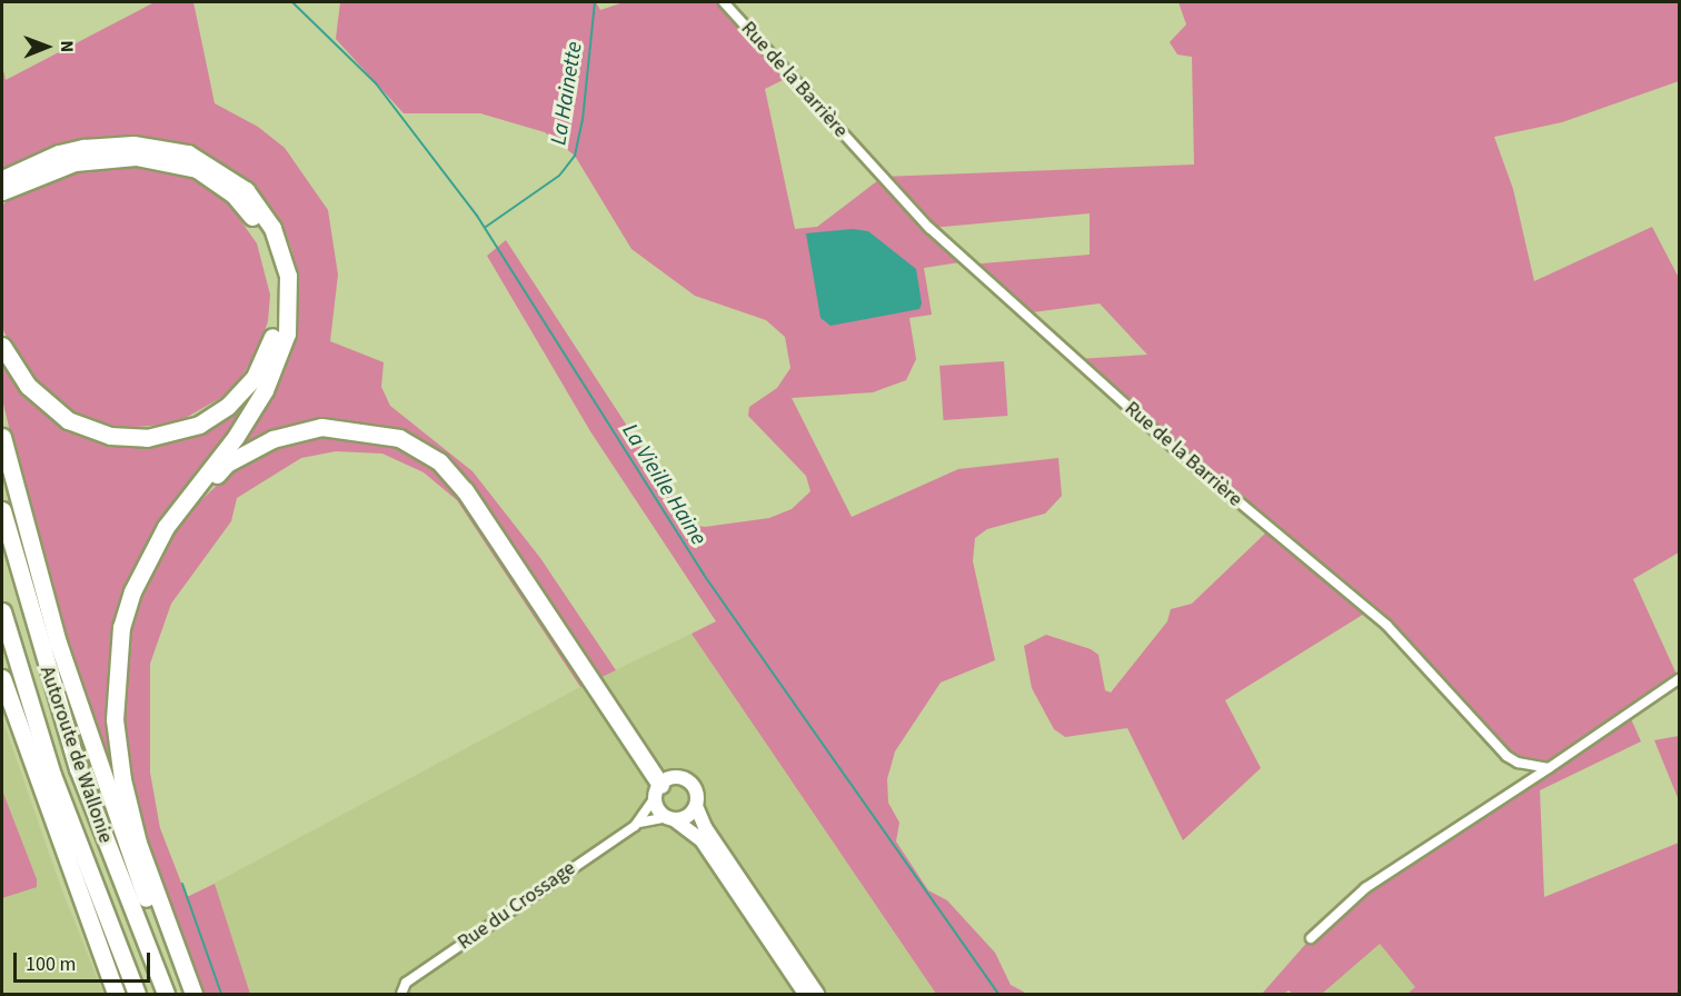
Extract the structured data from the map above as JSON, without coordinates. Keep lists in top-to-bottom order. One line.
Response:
{"streets":{"highway":["Autoroute de Wallonie"],"street":["Rue de la Barrière","Rue du Crossage"]},"water":["La Hainette","La Vieille Haine"],"scale_bar":"100 m","north":"right"}
